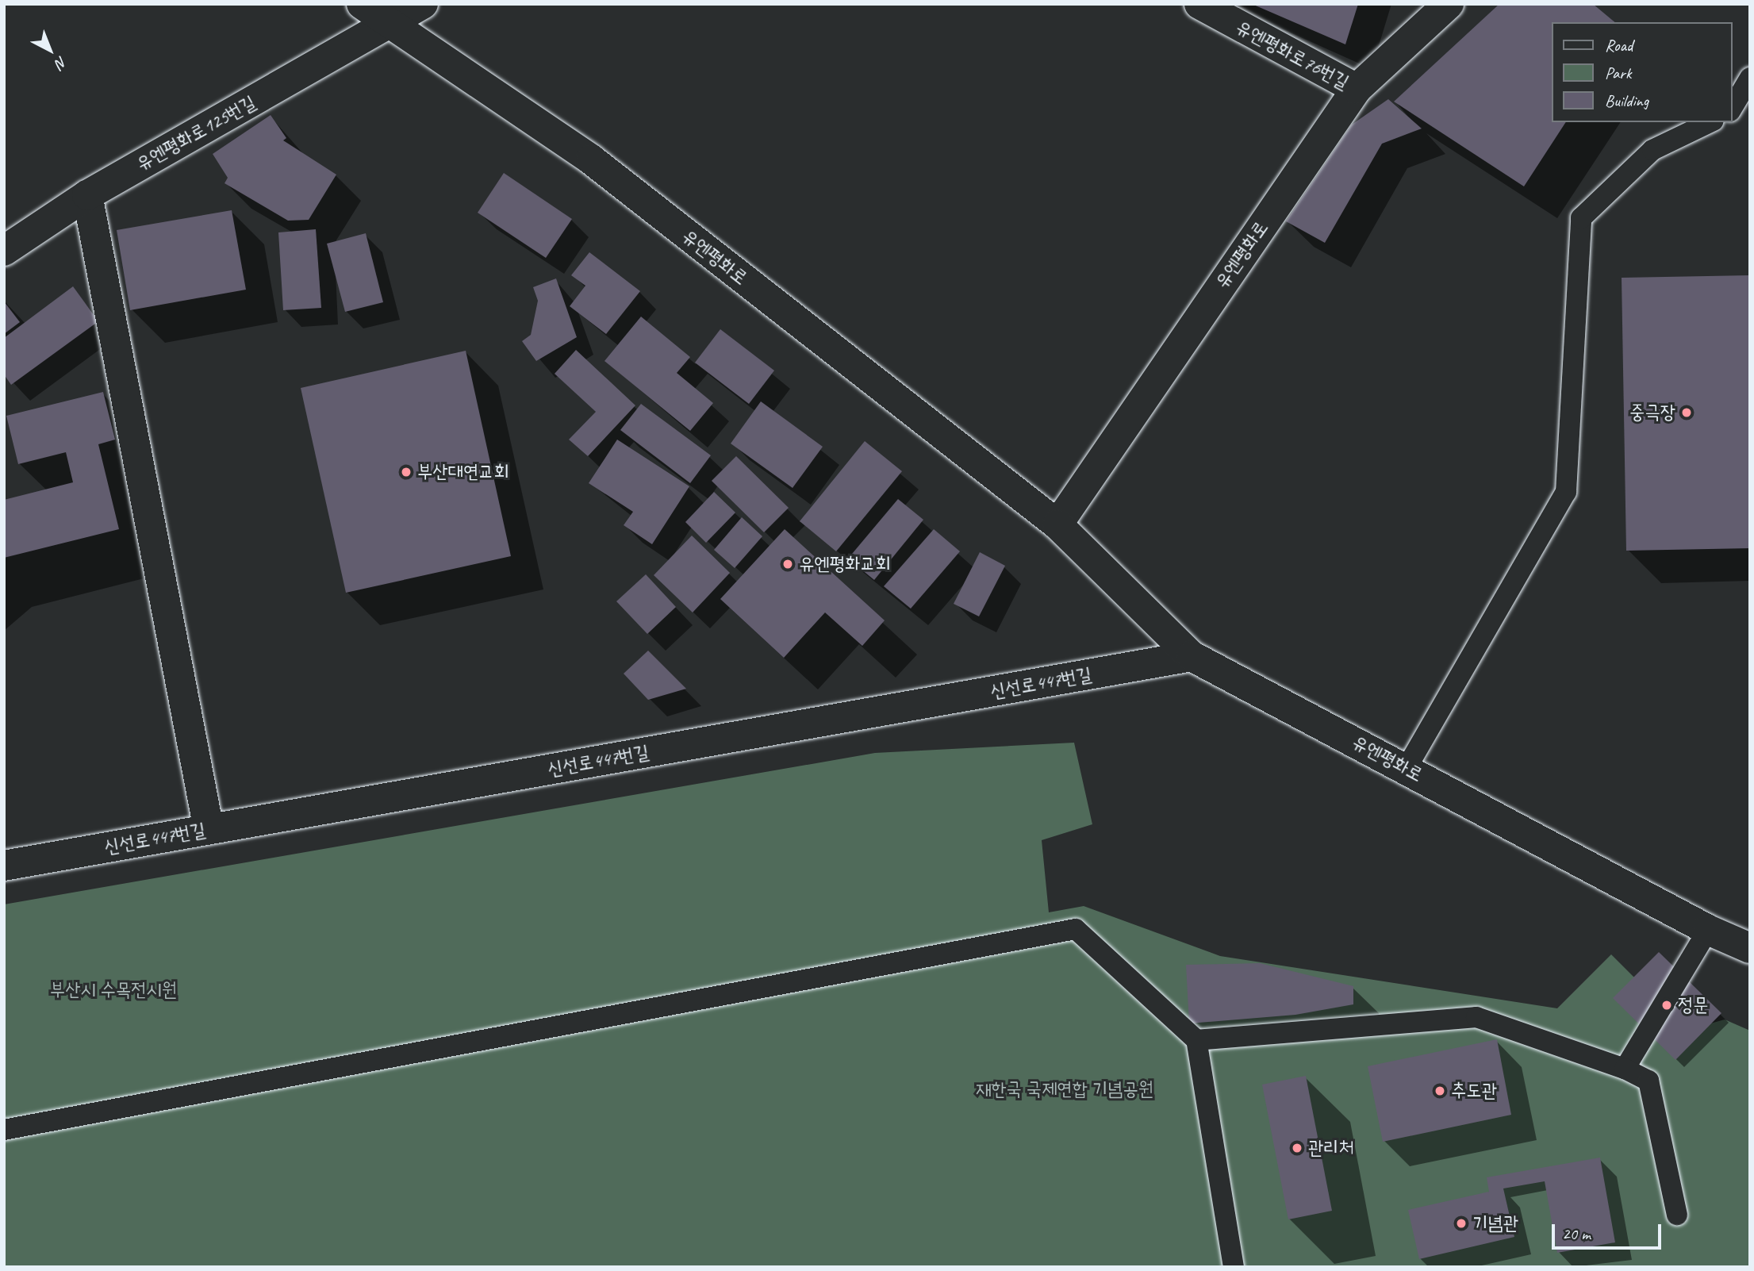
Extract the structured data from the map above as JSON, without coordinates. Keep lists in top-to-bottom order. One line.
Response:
{"streets":{"street":["유엔평화로76번길","유엔평화로125번길","유엔평화로","신선로447번길"]},"crossings":[["유엔평화로76번길","유엔평화로"],["유엔평화로125번길","유엔평화로"],["유엔평화로","신선로447번길"]],"parks":["부산시 수목전시원","재한국 국제연합 기념공원"],"places":["중극장","부산대연교회","유엔평화교회","정문","추도관","관리처","기념관"],"legend":["Road","Park","Building"],"scale_bar":"20 m","north":"bottom right"}
